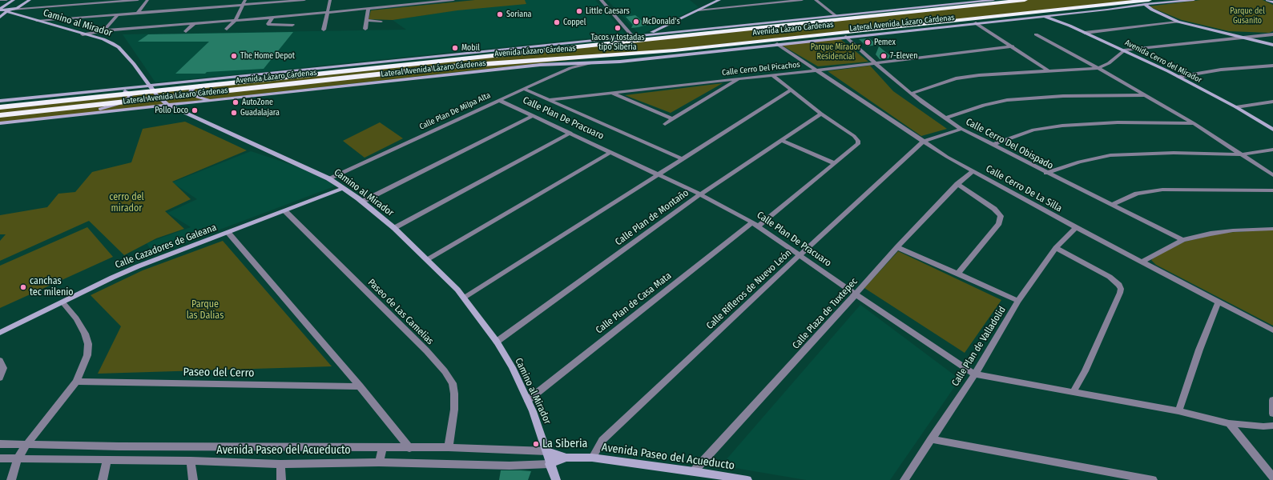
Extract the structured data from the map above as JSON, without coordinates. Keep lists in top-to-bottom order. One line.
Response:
{"streets":{"highway":["Avenida Lázaro Cárdenas"],"main road":["Camino al Mirador","Lateral Avenida Lázaro Cárdenas","Avenida Cerro del Mirador","Calle Cazadores de Galeana","Avenida Paseo del Acueducto"],"street":["Calle Cerro Del Picachos","Calle Plan De Milpa Alta","Calle Plan De Pracuaro","Calle Cerro Del Obispado","Calle Cerro De La Silla","Calle Plan de Montaño","Calle Rifleros de Nuevo León","Calle Plan de Casa Mata","Paseo de Las Camelias","Calle Plaza de Tuxtepec","Calle Plan de Valladolid","Paseo del Cerro"]},"crossings":[["Camino al Mirador","Lateral Avenida Lázaro Cárdenas"],["Camino al Mirador","Calle Plan De Milpa Alta"],["Camino al Mirador","Calle Plan de Montaño"],["Camino al Mirador","Calle Cazadores de Galeana"],["Camino al Mirador","Calle Plan de Casa Mata"],["Camino al Mirador","Avenida Paseo del Acueducto"],["Lateral Avenida Lázaro Cárdenas","Avenida Lázaro Cárdenas"],["Lateral Avenida Lázaro Cárdenas","Avenida Cerro del Mirador"],["Lateral Avenida Lázaro Cárdenas","Calle Plan De Milpa Alta"],["Lateral Avenida Lázaro Cárdenas","Calle Cerro Del Obispado"],["Lateral Avenida Lázaro Cárdenas","Calle Cerro De La Silla"],["Calle Cerro Del Picachos","Calle Cerro Del Obispado"],["Calle Cerro Del Picachos","Calle Cerro De La Silla"],["Calle Plan De Milpa Alta","Calle Plan De Pracuaro"],["Calle Plan De Pracuaro","Calle Plan de Montaño"],["Calle Plan De Pracuaro","Calle Rifleros de Nuevo León"],["Calle Plan De Pracuaro","Calle Plan de Casa Mata"],["Calle Plan De Pracuaro","Calle Plaza de Tuxtepec"],["Calle Plan De Pracuaro","Calle Plan de Valladolid"],["Calle Cerro Del Obispado","Calle Rifleros de Nuevo León"],["Calle Cerro De La Silla","Calle Rifleros de Nuevo León"],["Calle Cerro De La Silla","Calle Plaza de Tuxtepec"],["Calle Cerro De La Silla","Calle Plan de Valladolid"],["Calle Plan de Montaño","Calle Plan de Casa Mata"],["Calle Cazadores de Galeana","Paseo de Las Camelias"],["Calle Rifleros de Nuevo León","Avenida Paseo del Acueducto"],["Paseo de Las Camelias","Avenida Paseo del Acueducto"],["Calle Plaza de Tuxtepec","Avenida Paseo del Acueducto"]],"parks":["Parque del Gusanito","Parque Mirador Residencial","cerro del mirador","Parque las Dalias"],"places":["Little Caesars","Soriana","McDonald's","Coppel","Tacos y tostadas tipo Siberia","Pemex","Mobil","The Home Depot","7-Eleven","AutoZone","Pollo Loco","Guadalajara","canchas tec milenio","La Siberia"]}
